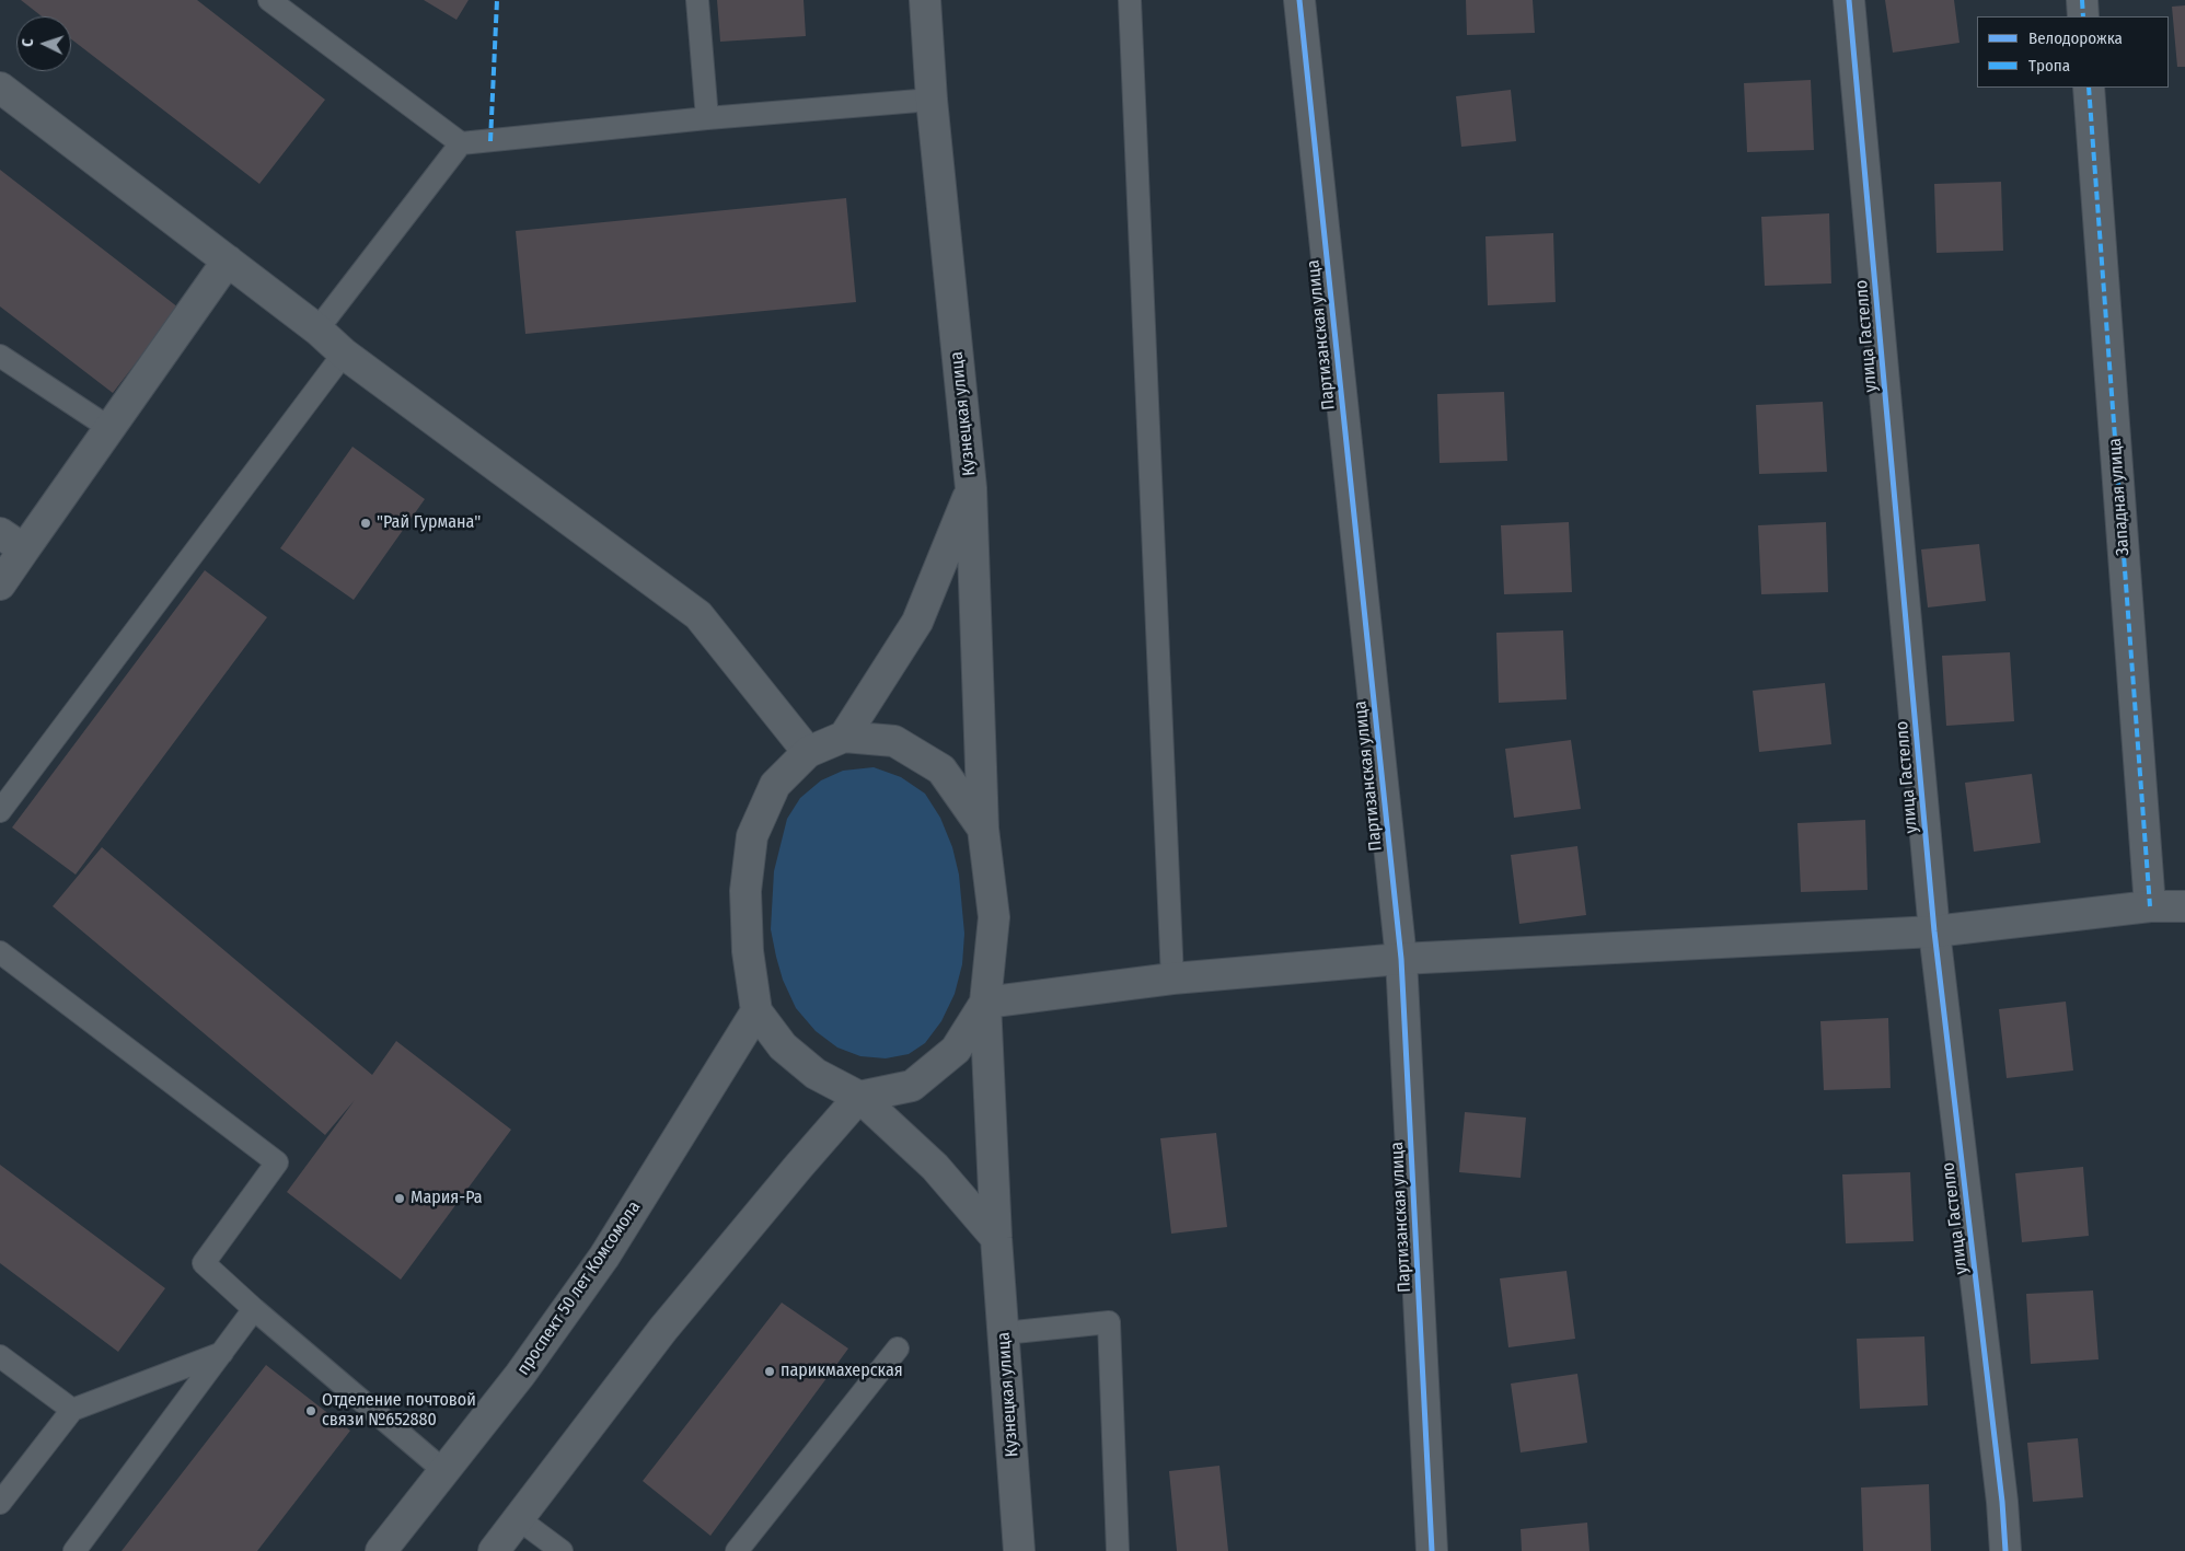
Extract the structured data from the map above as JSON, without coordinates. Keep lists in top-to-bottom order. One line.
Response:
{"streets":{"street":["Партизанская улица","улица Гастелло","Кузнецкая улица","Западная улица","проспект 50 лет Комсомола"]},"places":["\"Рай Гурмана\"","Мария-Ра","парикмахерская","Отделение почтовой связи №652880"],"legend":["Велодорожка","Тропа"],"north":"left"}
